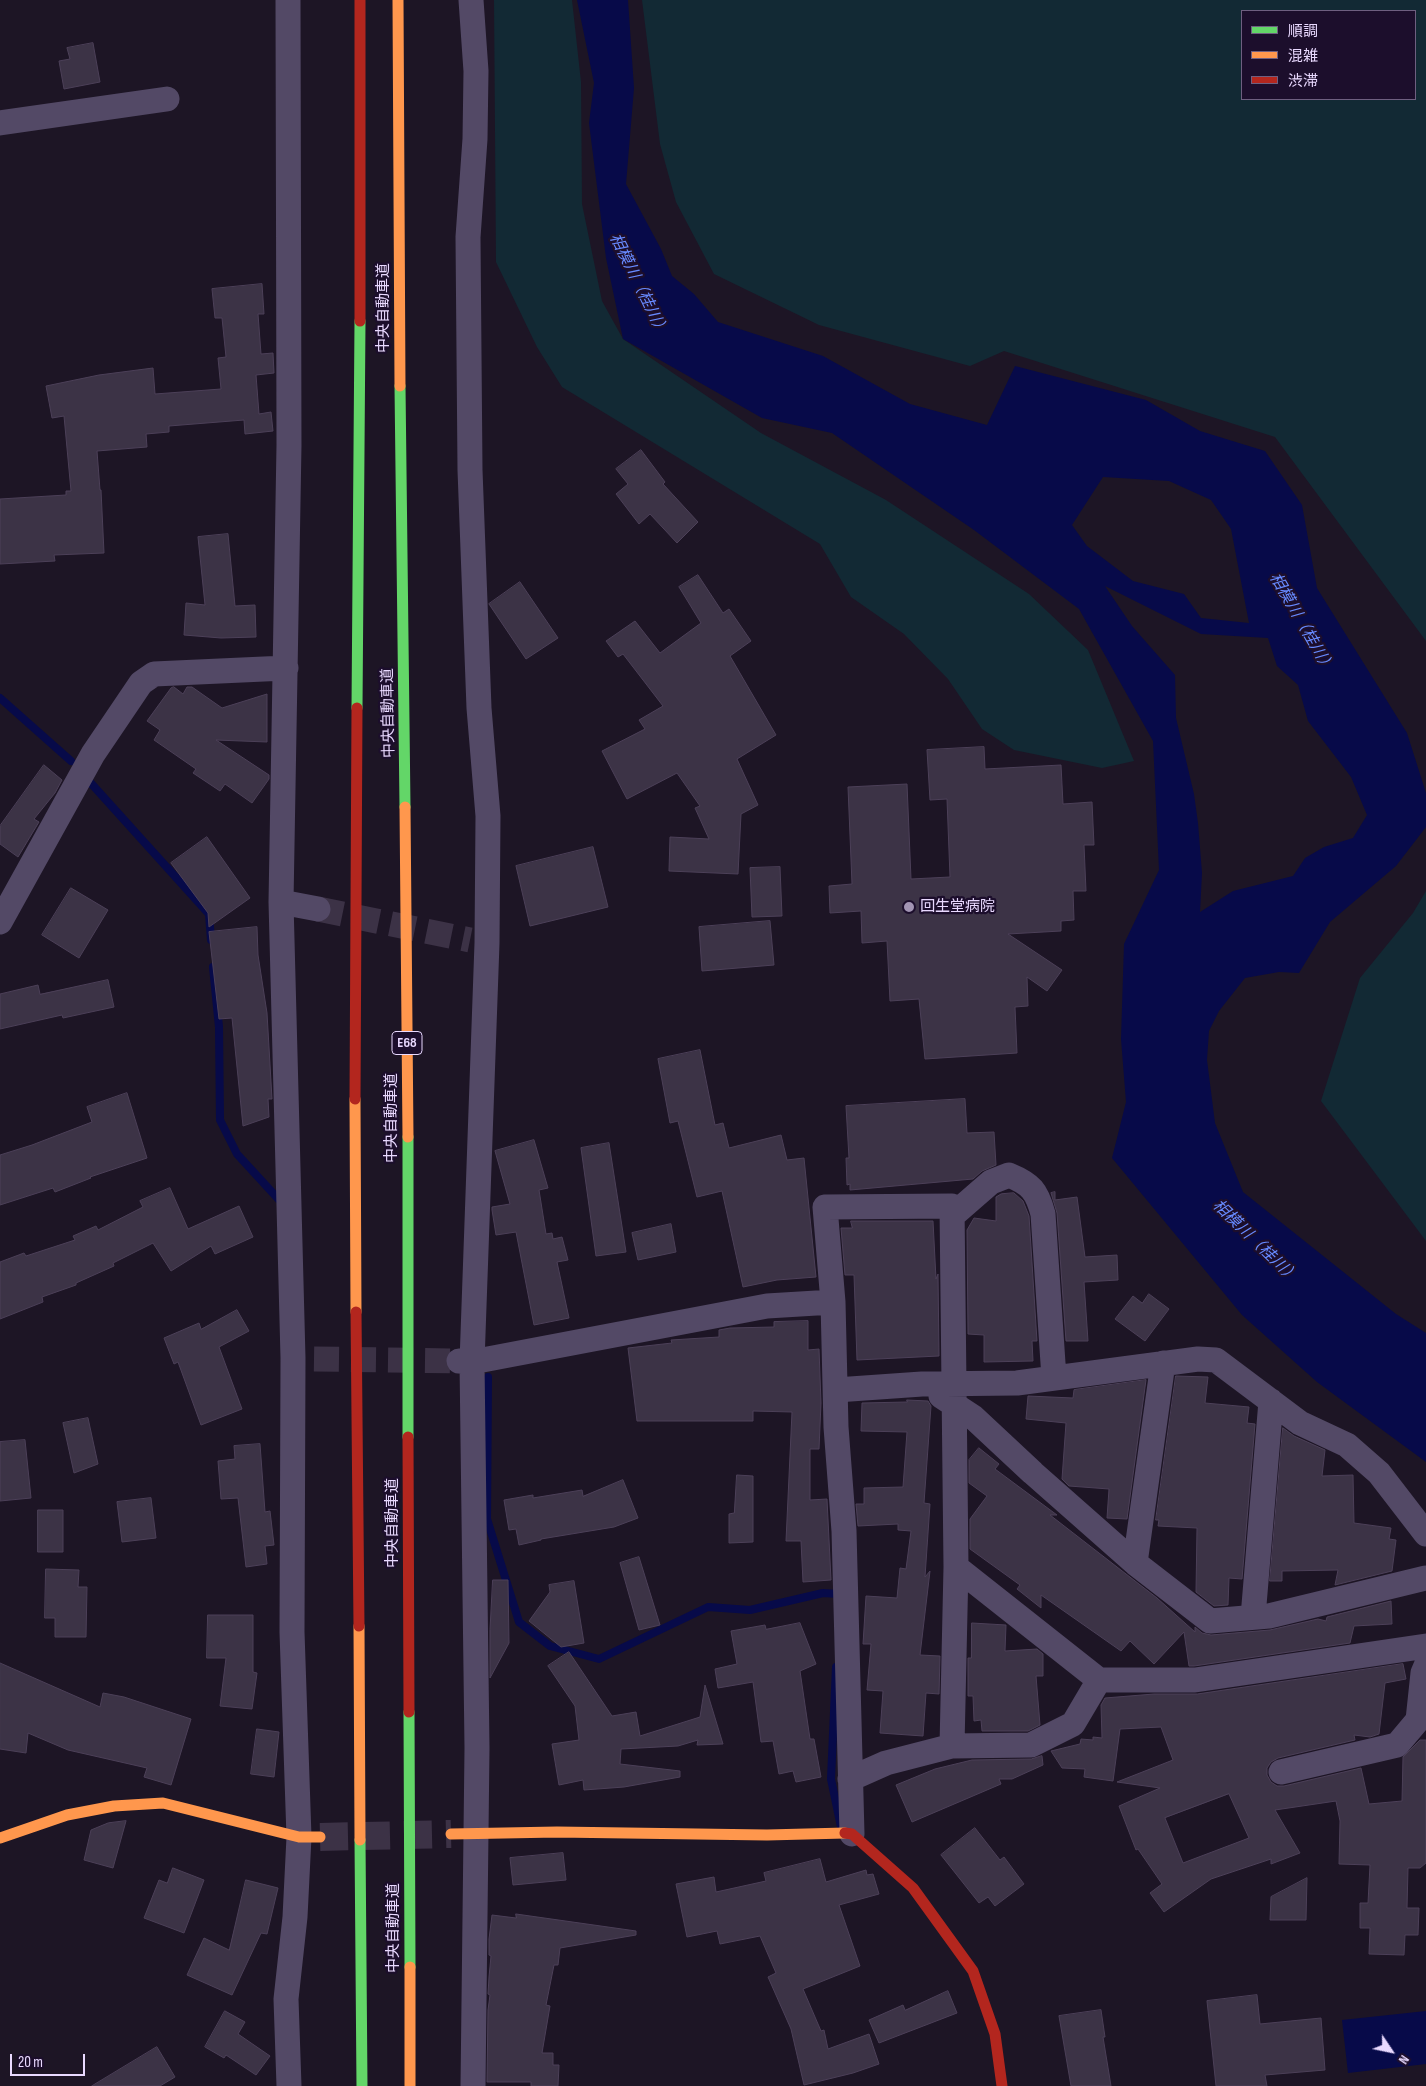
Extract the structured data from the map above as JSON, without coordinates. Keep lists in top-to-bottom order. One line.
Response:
{"streets":{"main road":["中央自動車道","E68"]},"water":["相模川（桂川）"],"places":["回生堂病院"],"legend":["順調","混雑","渋滞"],"scale_bar":"20 m","north":"bottom right"}
